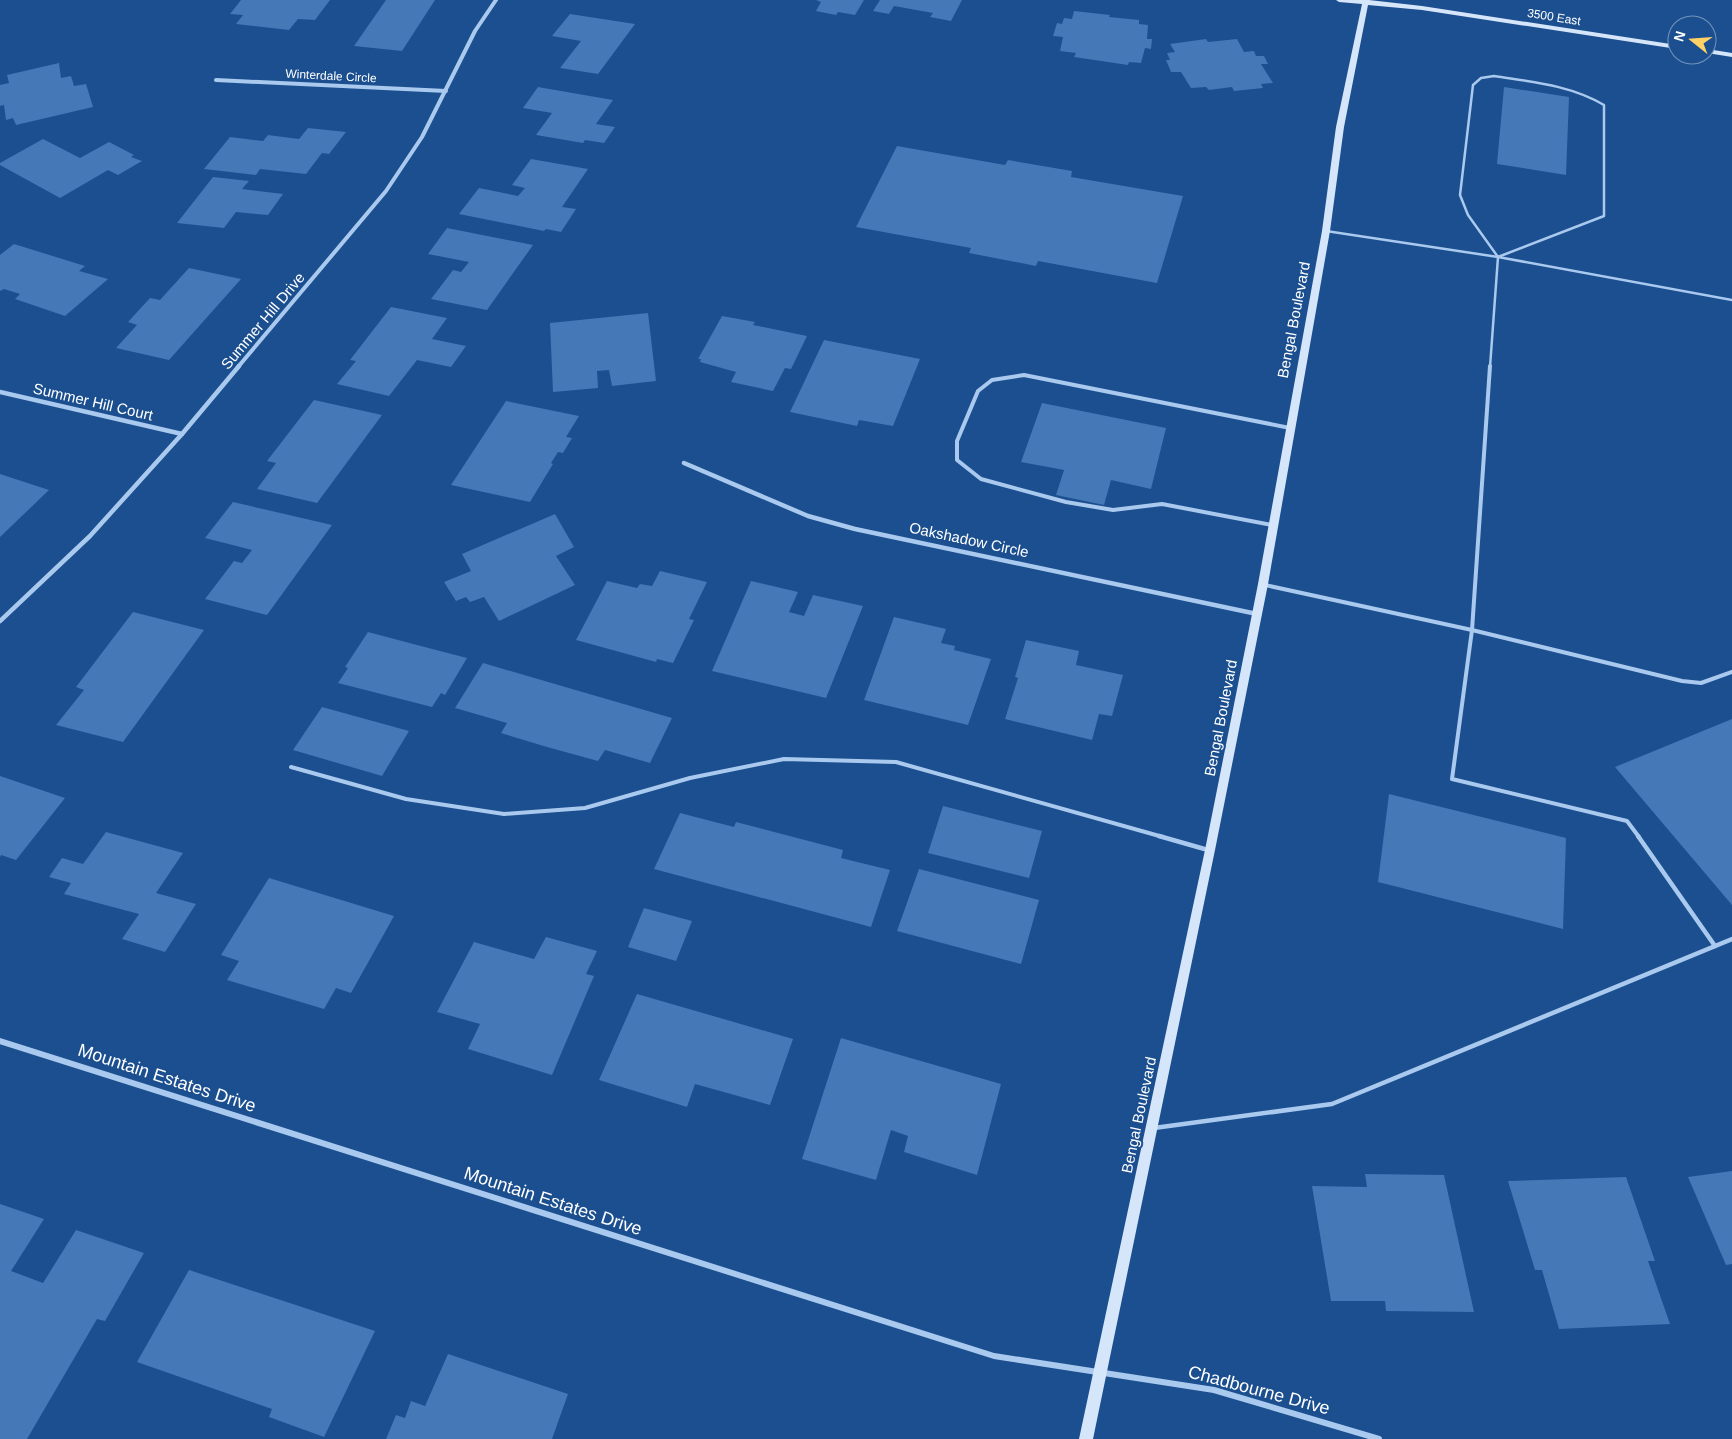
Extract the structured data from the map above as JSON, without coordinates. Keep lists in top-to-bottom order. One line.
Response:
{"streets":{"main road":["3500 East","Bengal Boulevard"],"street":["Winterdale Circle","Summer Hill Drive","Summer Hill Court","Oakshadow Circle","Mountain Estates Drive","Chadbourne Drive"]},"crossings":[["3500 East","Bengal Boulevard"],["Winterdale Circle","Summer Hill Drive"],["Bengal Boulevard","Oakshadow Circle"],["Bengal Boulevard","Mountain Estates Drive"],["Bengal Boulevard","Chadbourne Drive"],["Summer Hill Drive","Summer Hill Court"],["Mountain Estates Drive","Chadbourne Drive"]],"north":"left"}
